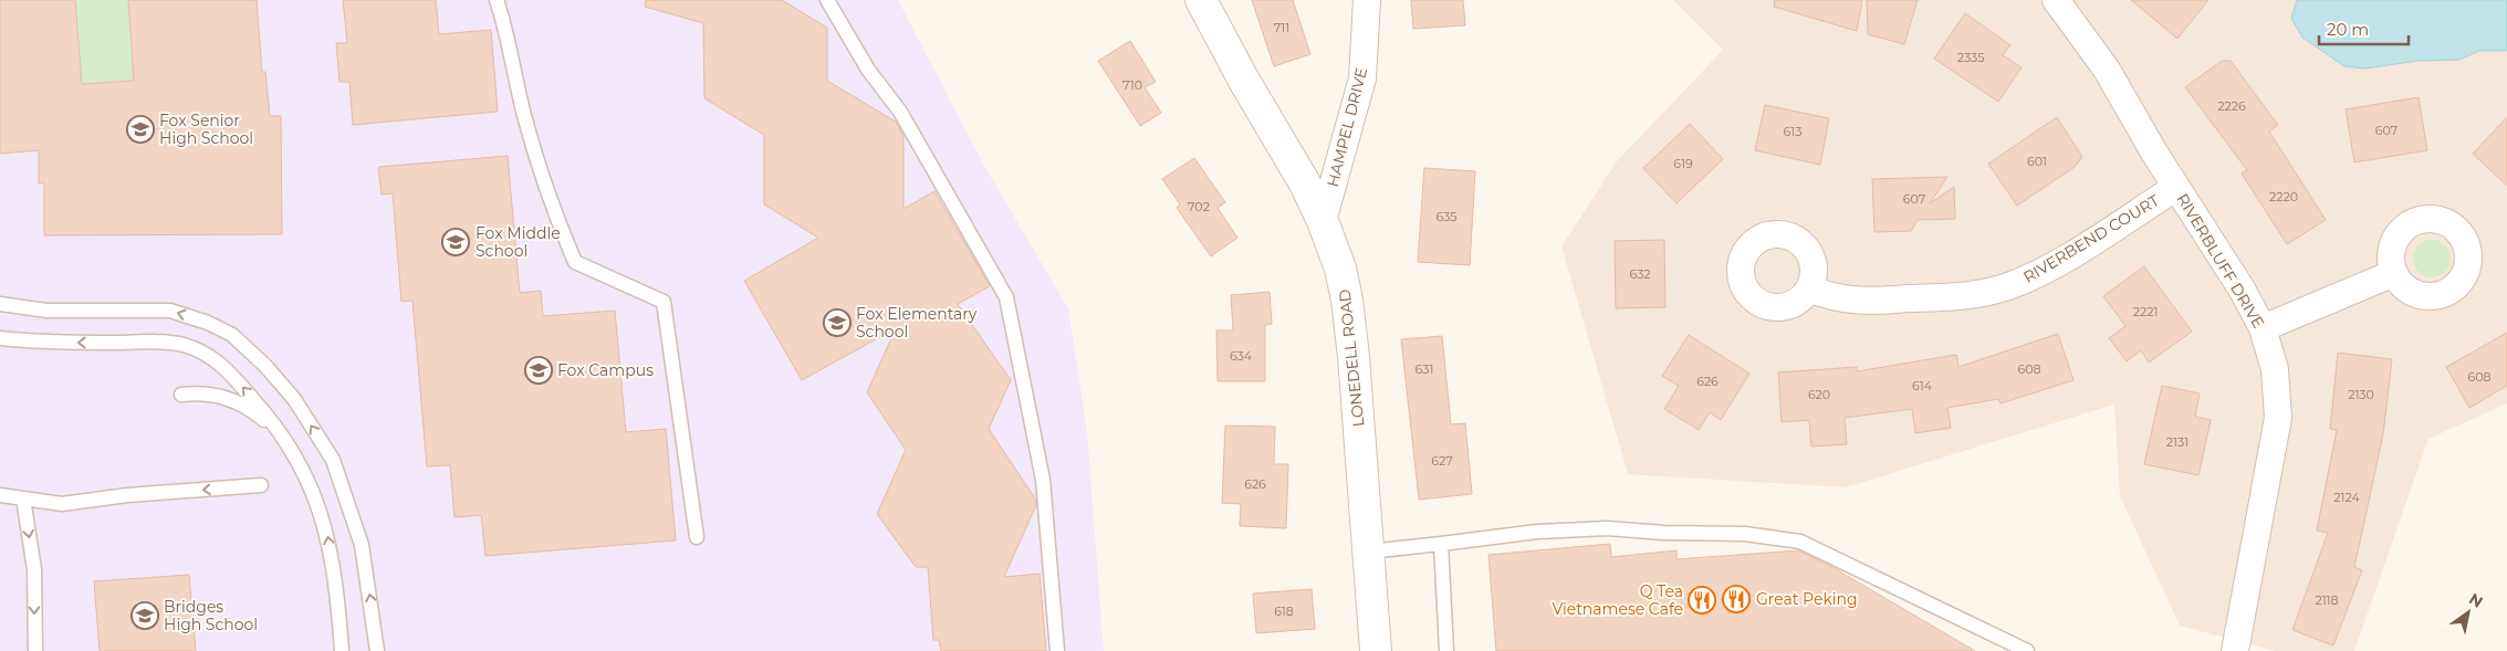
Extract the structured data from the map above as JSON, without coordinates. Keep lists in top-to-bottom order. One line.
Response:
{"streets":{"street":["HAMPEL DRIVE","RIVERBEND COURT","RIVERBLUFF DRIVE","LONEDELL ROAD"]},"crossings":[["HAMPEL DRIVE","LONEDELL ROAD"],["RIVERBEND COURT","RIVERBLUFF DRIVE"]],"places":{"school or university":["Fox Senior High School","Fox Middle School","Fox Elementary School","Fox Campus","Bridges High School"],"restaurant":["Great Peking","Q Tea Vietnamese Cafe"]},"house_numbers":["711","2335","710","2226","607","613","601","619","2220","607","702","635","632","2221","634","631","608","608","626","614","620","2130","2131","627","626","2124","2118","618"],"scale_bar":"20 m","north":"top right"}
